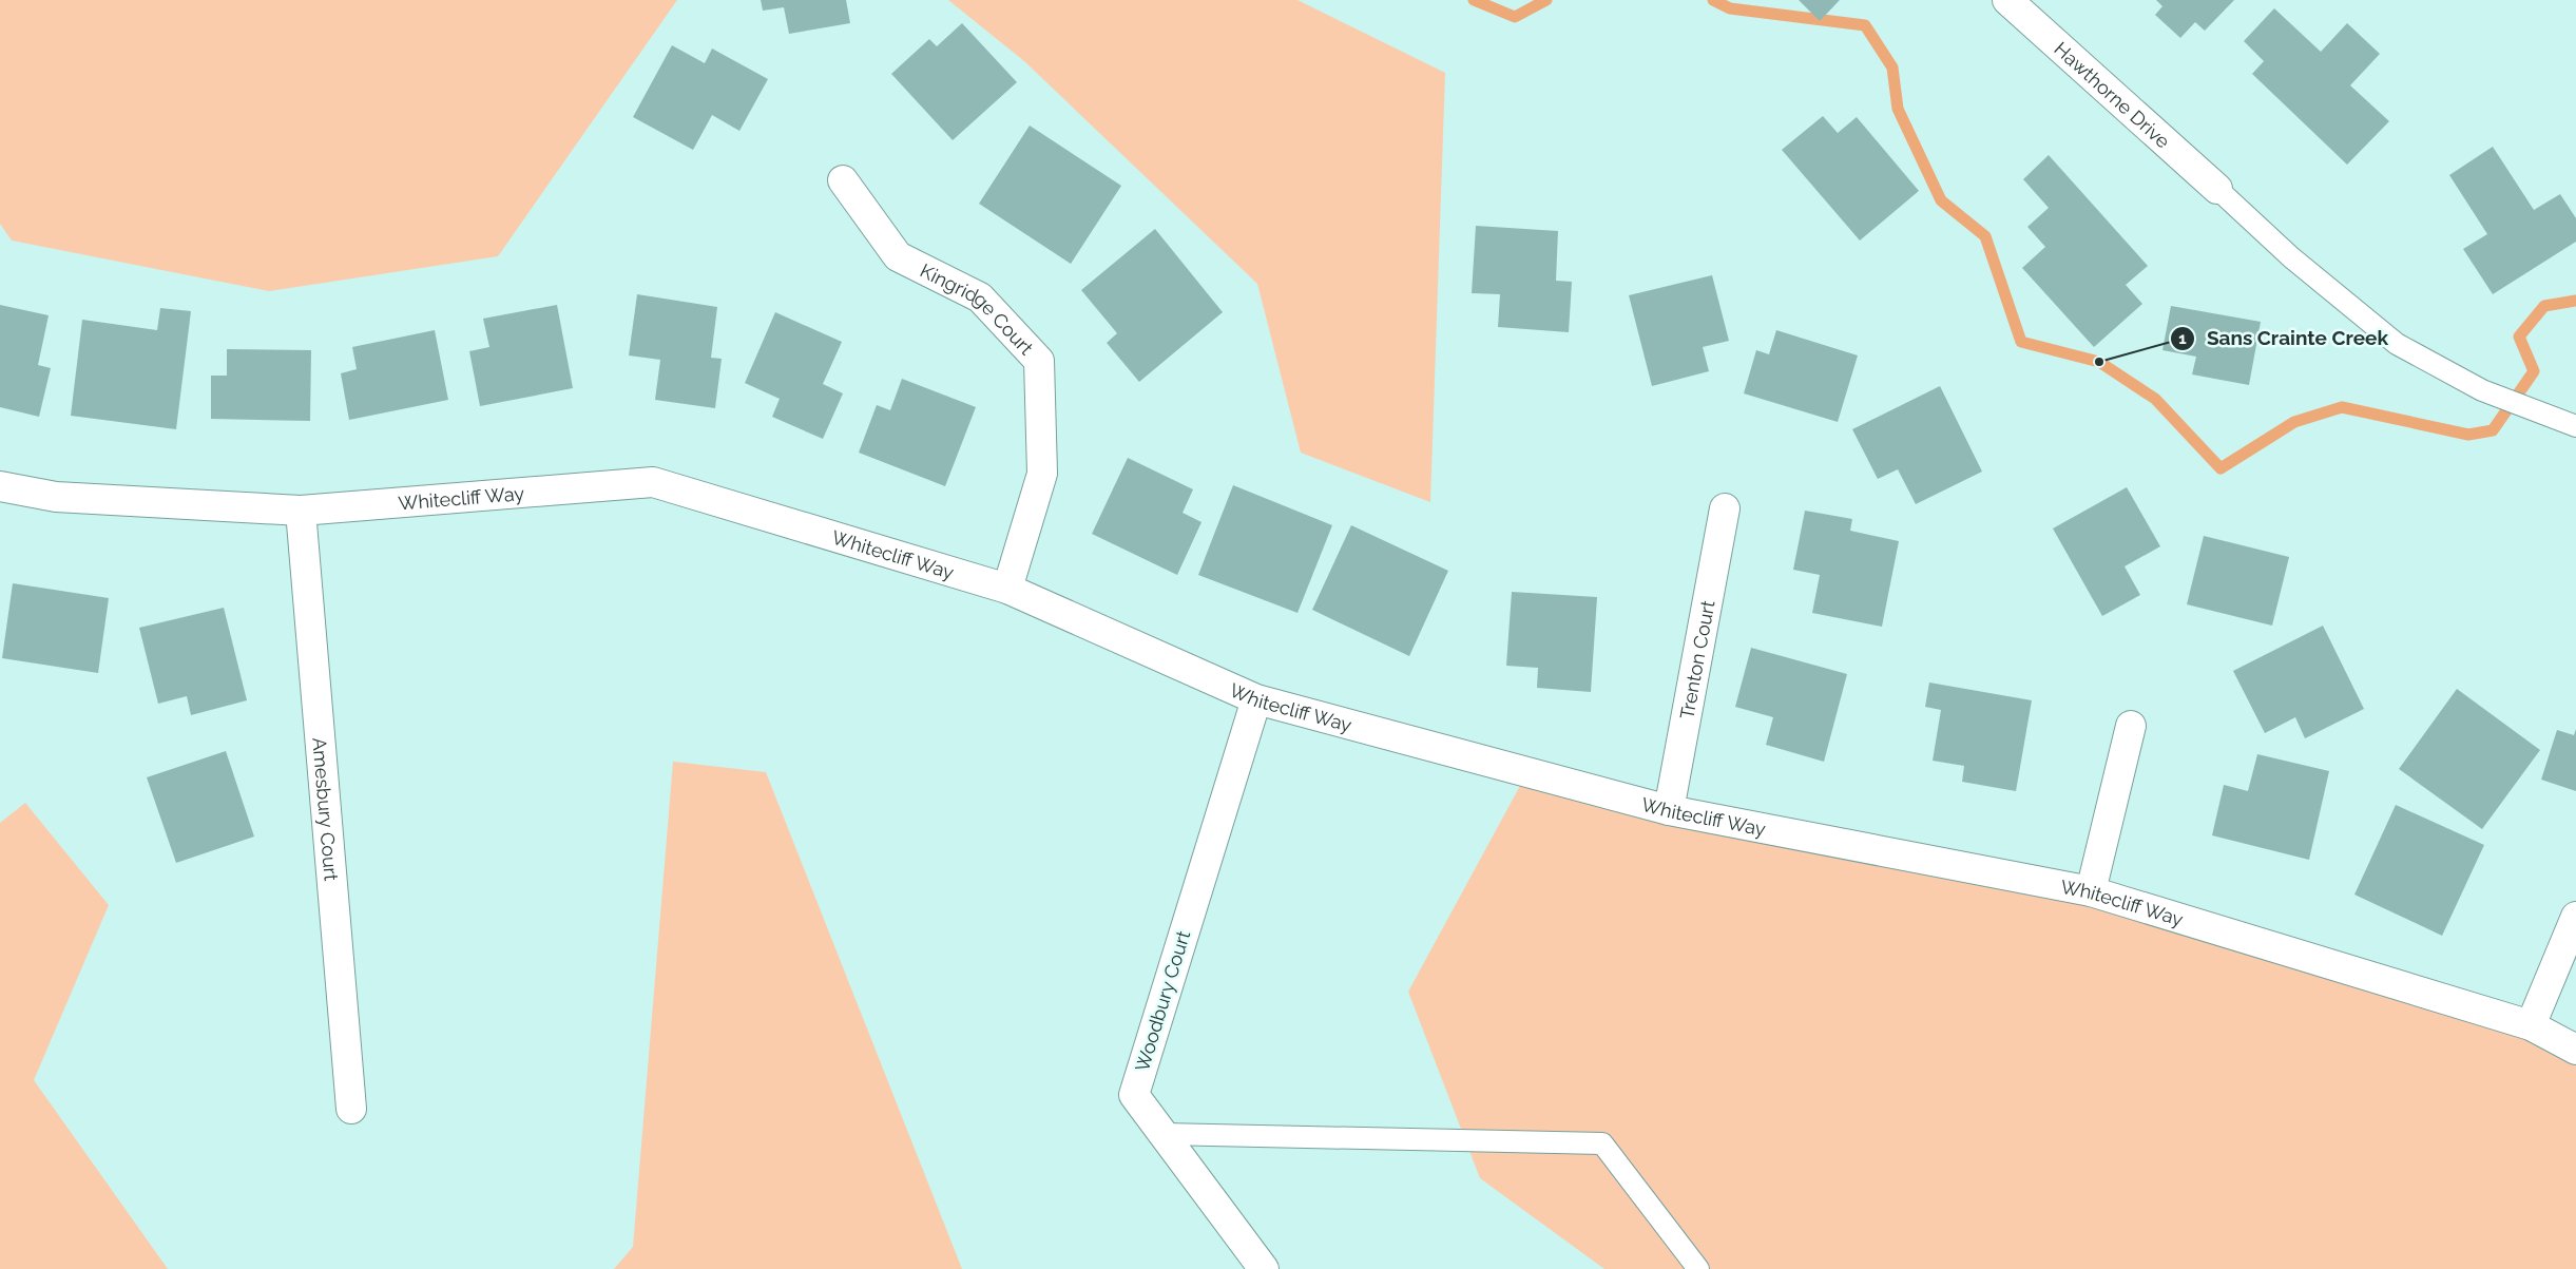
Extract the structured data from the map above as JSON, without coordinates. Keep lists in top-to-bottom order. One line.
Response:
{"streets":{"street":["Hawthorne Drive","Kingridge Court","Whitecliff Way","Trenton Court","Amesbury Court","Woodbury Court"]},"crossings":[["Kingridge Court","Whitecliff Way"],["Whitecliff Way","Trenton Court"],["Whitecliff Way","Amesbury Court"],["Whitecliff Way","Woodbury Court"]],"places":["Sans Crainte Creek"]}
